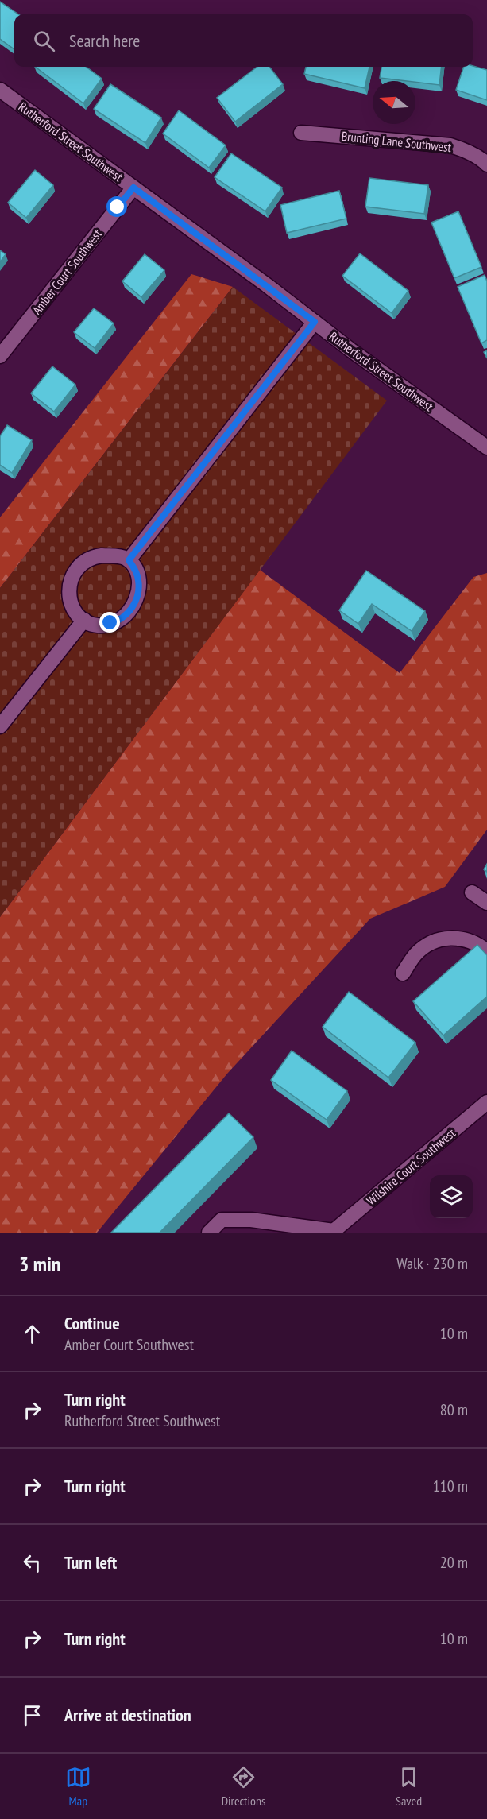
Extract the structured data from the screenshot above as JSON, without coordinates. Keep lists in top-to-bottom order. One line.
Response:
{"streets":{"street":["Rutherford Street Southwest","Brunting Lane Southwest","Amber Court Southwest","Wilshire Court Southwest"]},"crossings":[["Rutherford Street Southwest","Amber Court Southwest"]],"north":"left","page":{"search":"Search here","heading":["3 min","Walk · 230 m"],"list":[["Continue","Amber Court Southwest","10 m"],["Turn right","Rutherford Street Southwest","80 m"],["Turn right","110 m"],["Turn left","20 m"],["Turn right","10 m"],"Arrive at destination"],"nav":["Map","Directions","Saved"]}}
